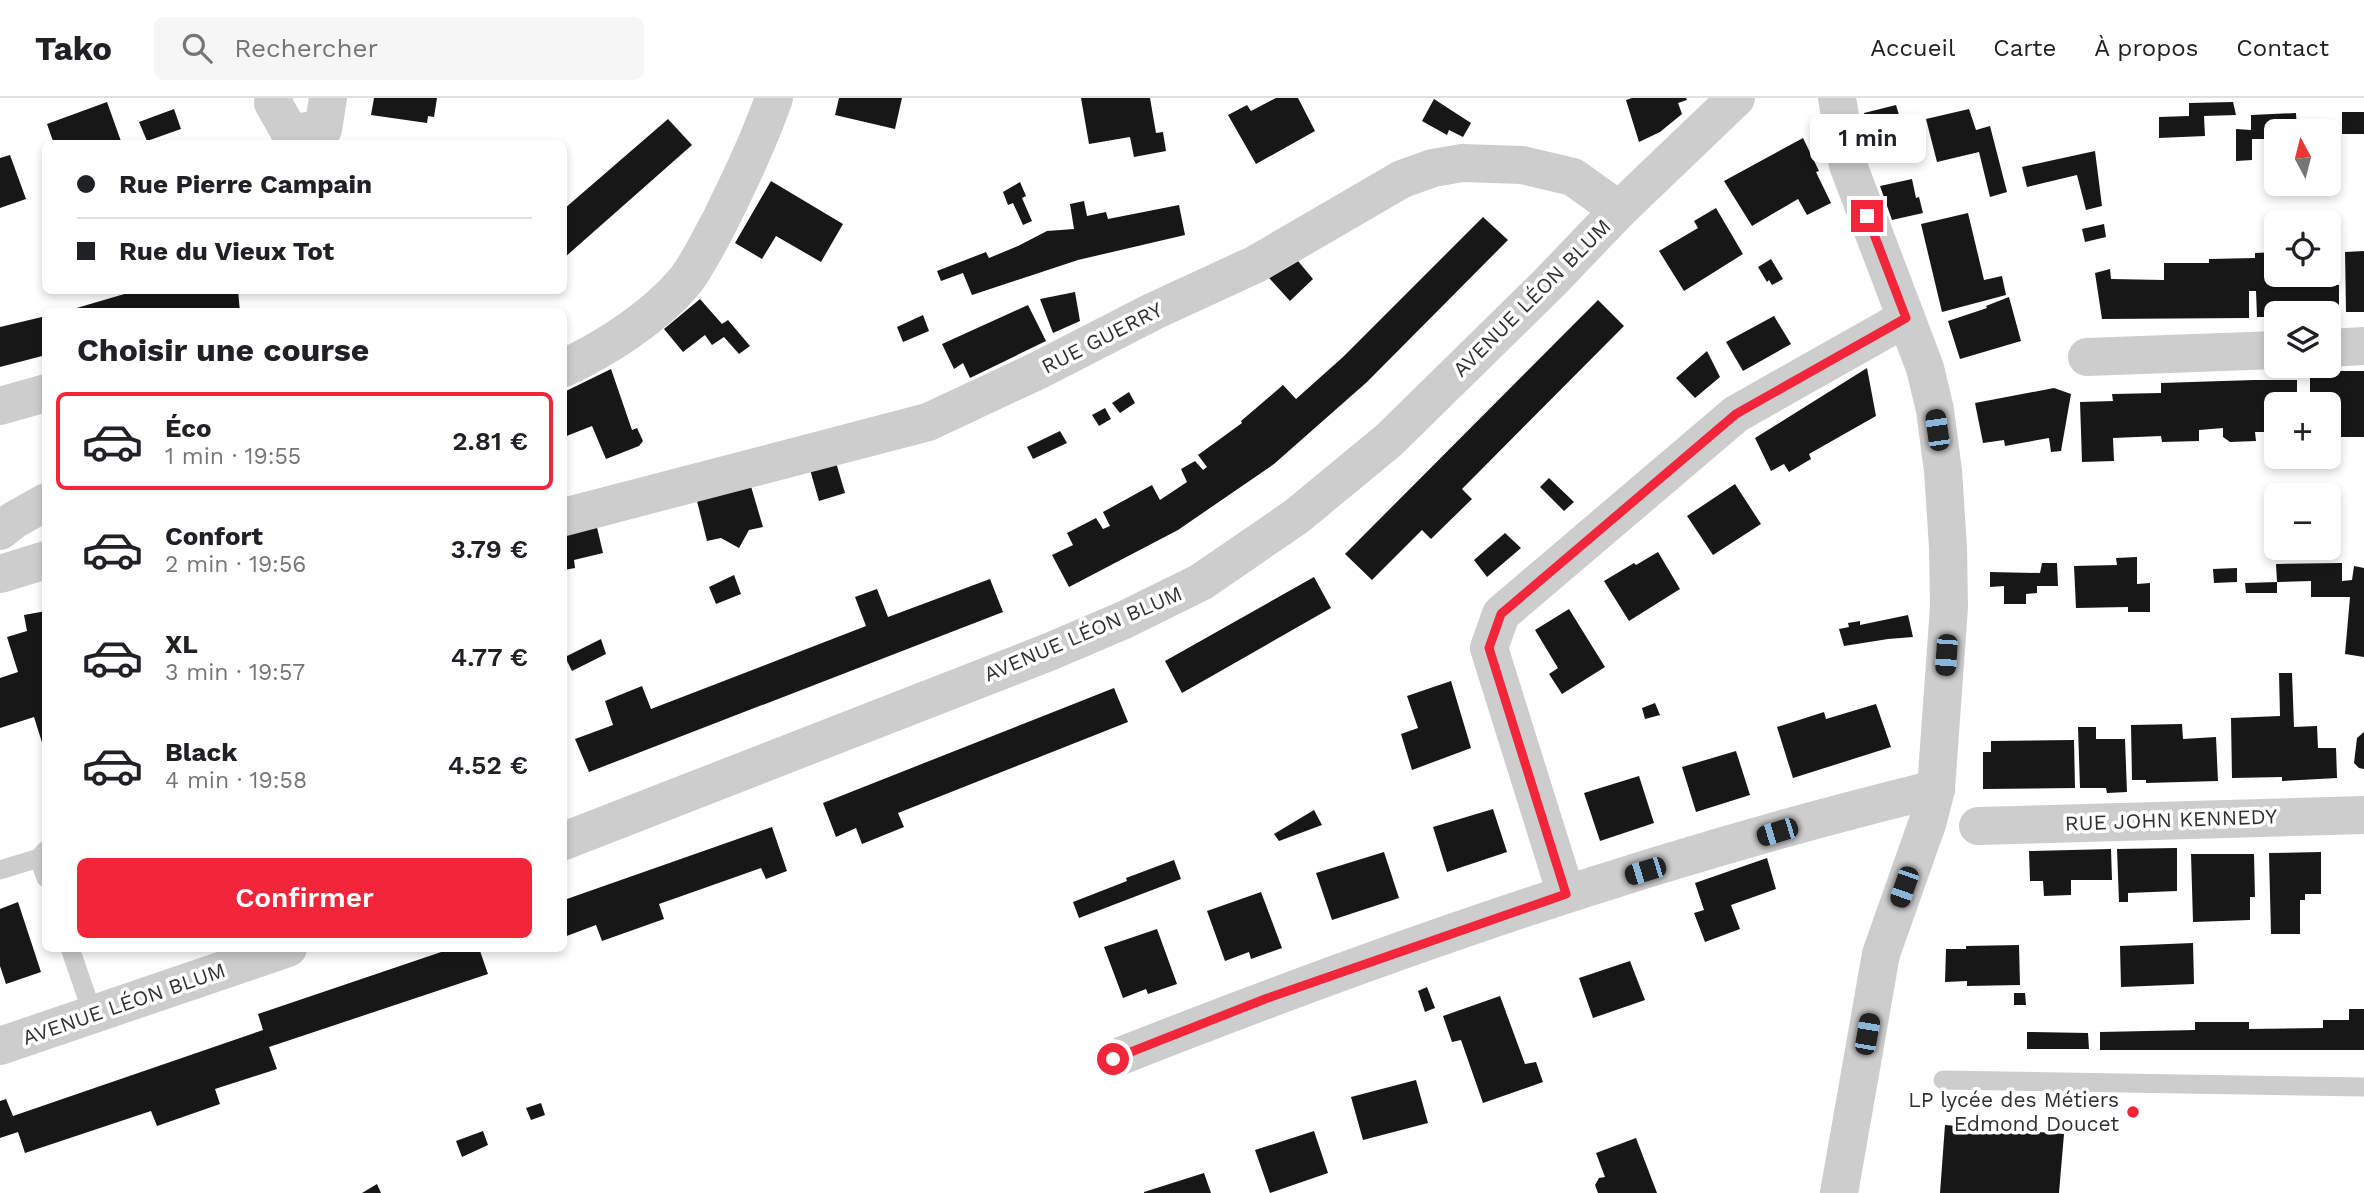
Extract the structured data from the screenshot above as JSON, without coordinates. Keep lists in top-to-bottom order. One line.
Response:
{"streets":{"street":["AVENUE LÉON BLUM","RUE GUERRY","RUE JOHN KENNEDY"]},"crossings":[["AVENUE LÉON BLUM","RUE GUERRY"]],"places":["LP lycée des Métiers Edmond Doucet"],"north":"top","page":{"header":"Tako","search":"Rechercher","nav":["Accueil","Carte","À propos","Contact"],"bubble":"1 min","map_buttons":["+","−"],"banner":["Rue Pierre Campain","Rue du Vieux Tot"],"heading":"Choisir une course","list":[{"name":"Éco","note":"1 min · 19:55","value":"2.81 €"},{"name":"Confort","note":"2 min · 19:56","value":"3.79 €"},{"name":"XL","note":"3 min · 19:57","value":"4.77 €"},{"name":"Black","note":"4 min · 19:58","value":"4.52 €"}],"buttons":"Confirmer"}}
